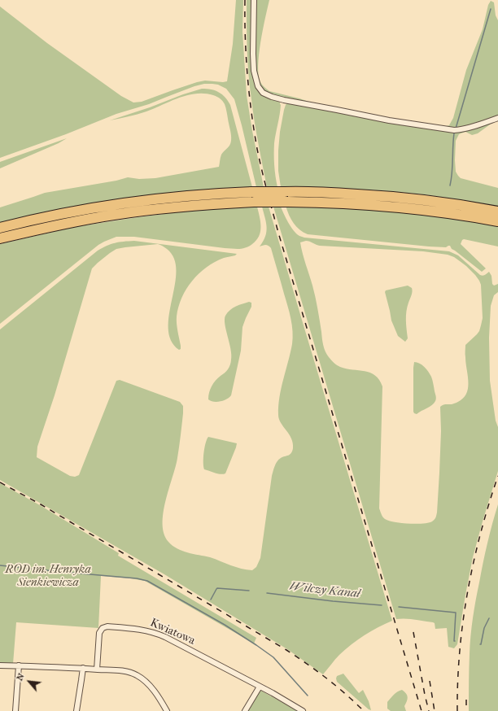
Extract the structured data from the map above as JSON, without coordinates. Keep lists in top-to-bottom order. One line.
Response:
{"streets":{"street":["Kwiatowa"]},"water":["Wilczy Kanał"],"parks":["ROD im. Henryka Sienkiewicza"],"north":"top left"}
